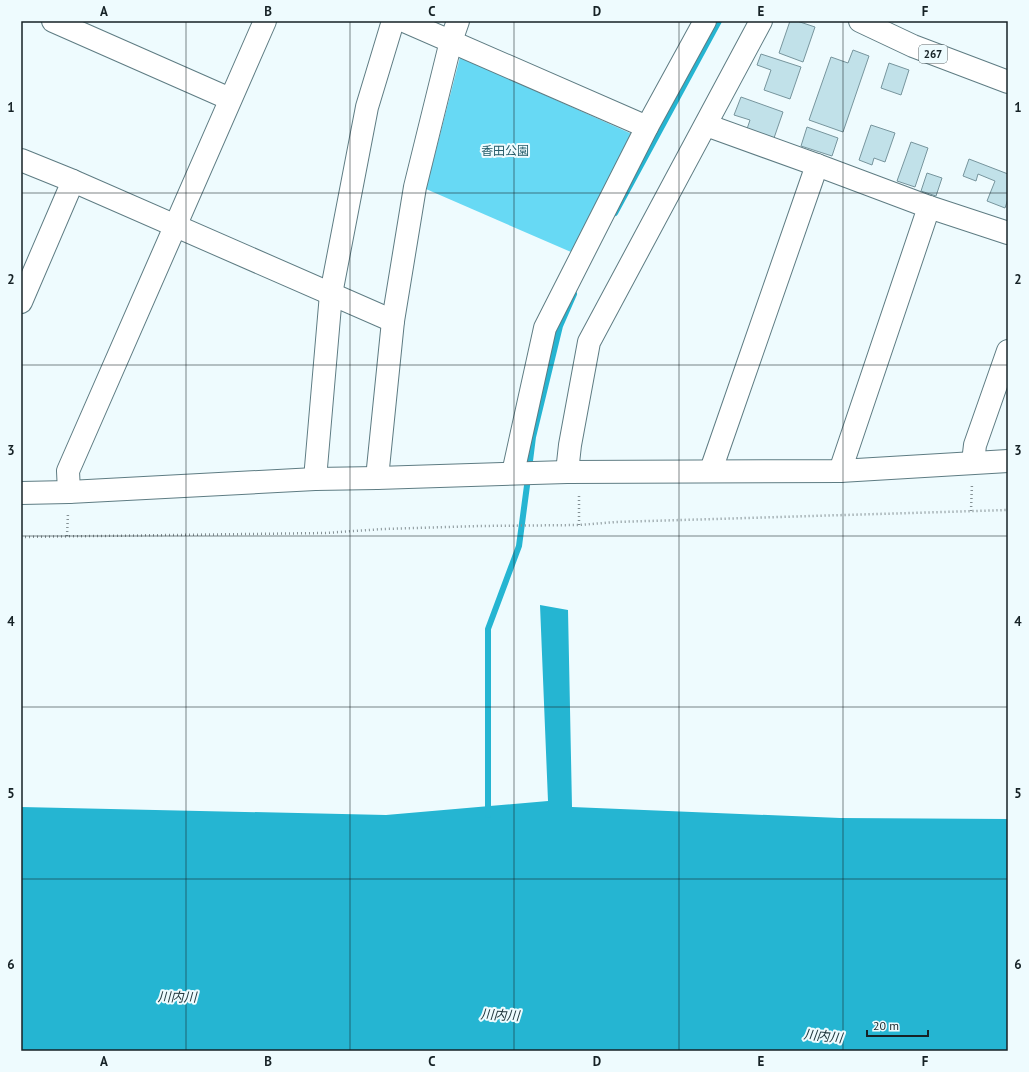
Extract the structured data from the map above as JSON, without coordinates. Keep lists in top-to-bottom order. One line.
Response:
{"streets":{"main road":["267"]},"water":["川内川"],"parks":["香田公園"],"scale_bar":"20 m","grid":{"columns":["A","B","C","D","E","F"],"rows":["1","2","3","4","5","6"]}}
